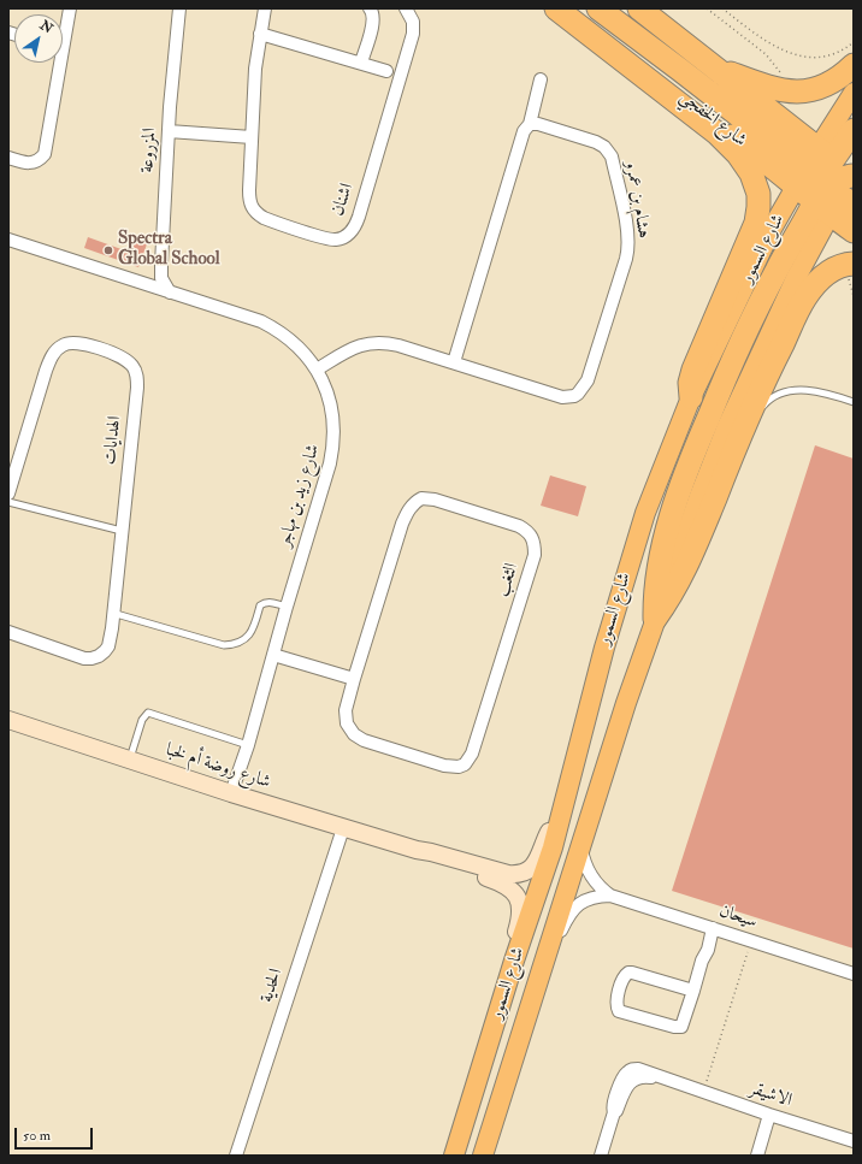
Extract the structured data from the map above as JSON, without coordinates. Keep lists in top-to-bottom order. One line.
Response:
{"streets":{"highway":["شارع الخفجي"],"main road":["شارع السمور"],"street":["المزروعة","اشنان","هشام بن عمرو","الهدايات","شارع زيد بن مهاجر","الثغب","شارع روضة أم لخبا","سيحان","الحدية","الاشيقر"]},"crossings":[["شارع الخفجي","شارع السمور"],["المزروعة","شارع زيد بن مهاجر"],["هشام بن عمرو","شارع زيد بن مهاجر"],["شارع السمور","شارع روضة أم لخبا"],["شارع السمور","سيحان"],["شارع زيد بن مهاجر","شارع روضة أم لخبا"],["شارع روضة أم لخبا","الحدية"]],"places":["Spectra Global School"],"scale_bar":"50 m","north":"top right"}
